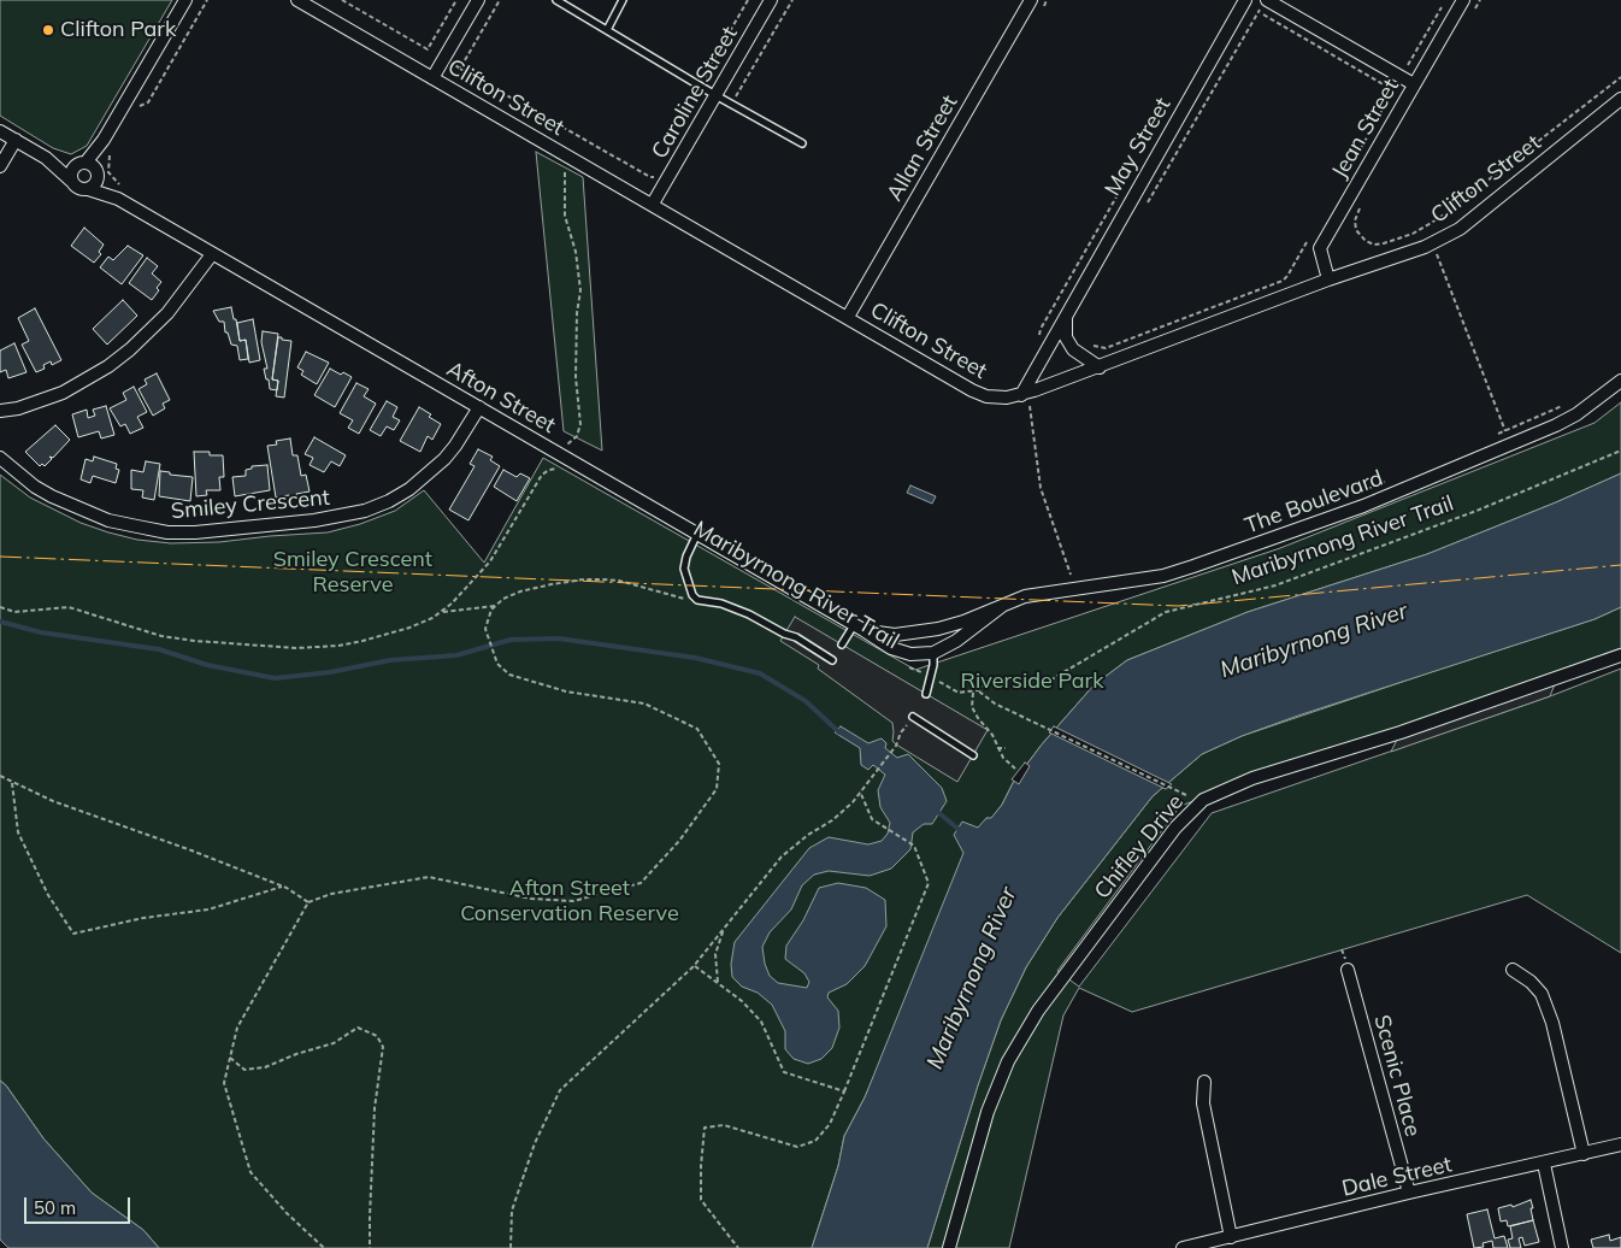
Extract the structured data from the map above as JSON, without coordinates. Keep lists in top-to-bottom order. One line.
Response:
{"streets":{"street":["Caroline Street","Clifton Street","Jean Street","May Street","Allan Street","Afton Street","The Boulevard","Smiley Crescent","Chifley Drive","Scenic Place","Dale Street"],"path":["Maribyrnong River Trail"]},"crossings":[["Caroline Street","Clifton Street"],["Clifton Street","Jean Street"],["Clifton Street","May Street"],["Clifton Street","Allan Street"],["Afton Street","The Boulevard"],["Afton Street","Smiley Crescent"],["Scenic Place","Dale Street"]],"water":["Maribyrnong River"],"parks":["Smiley Crescent Reserve","Riverside Park","Afton Street Conservation Reserve"],"places":["Clifton Park"],"scale_bar":"50 m"}
